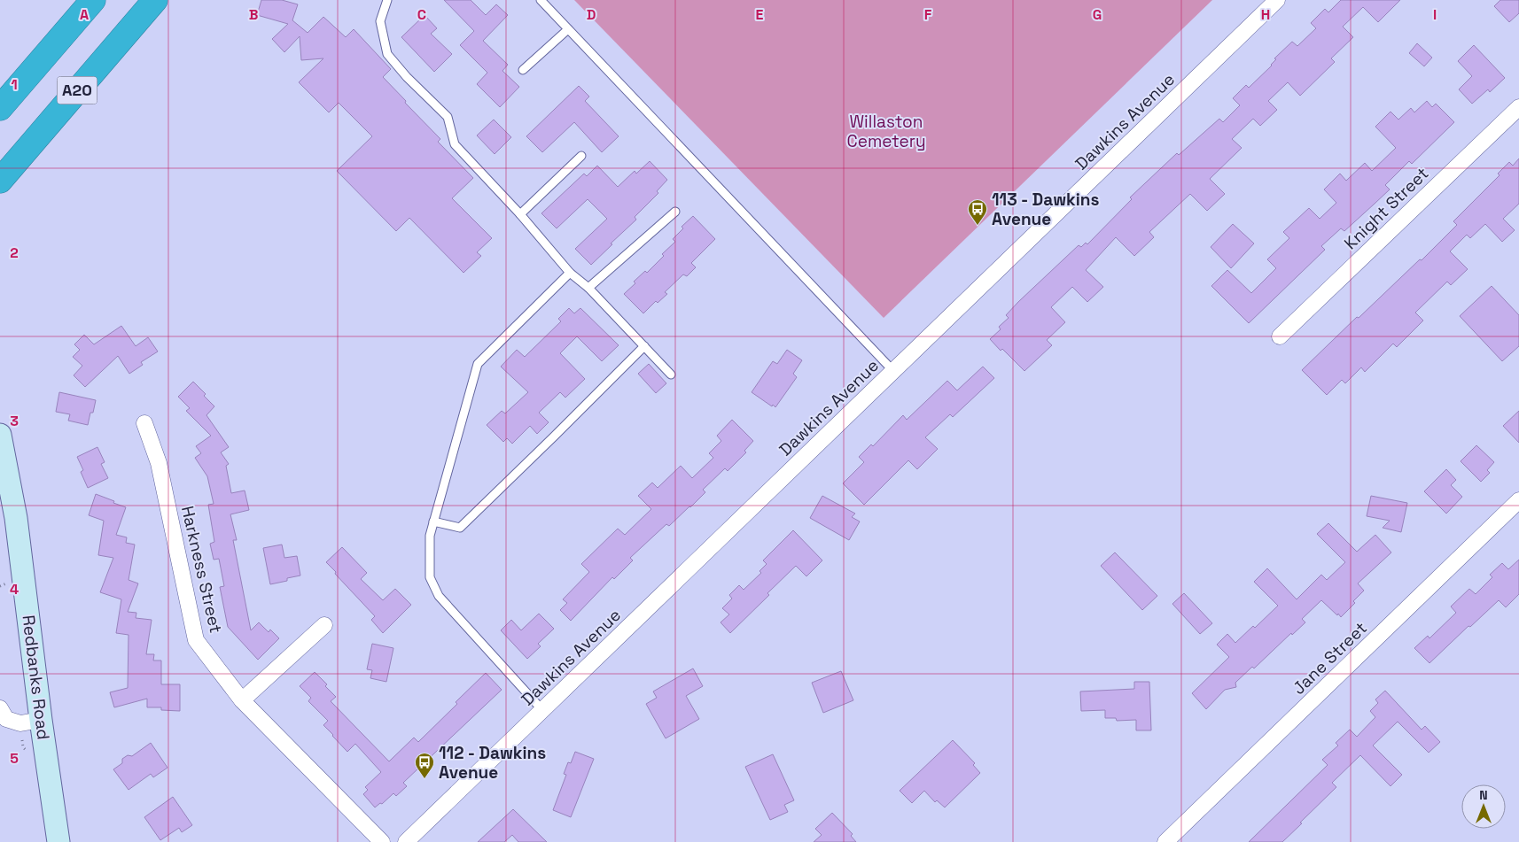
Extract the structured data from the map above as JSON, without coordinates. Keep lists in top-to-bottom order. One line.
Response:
{"streets":{"highway":["A20"],"main road":["Redbanks Road"],"street":["Dawkins Avenue","Knight Street","Harkness Street","Jane Street"]},"parks":["Willaston Cemetery"],"places":{"bus stop":["113 - Dawkins Avenue","112 - Dawkins Avenue"]},"north":"top","grid":{"columns":["A","B","C","D","E","F","G","H","I"],"rows":["1","2","3","4","5"]}}
